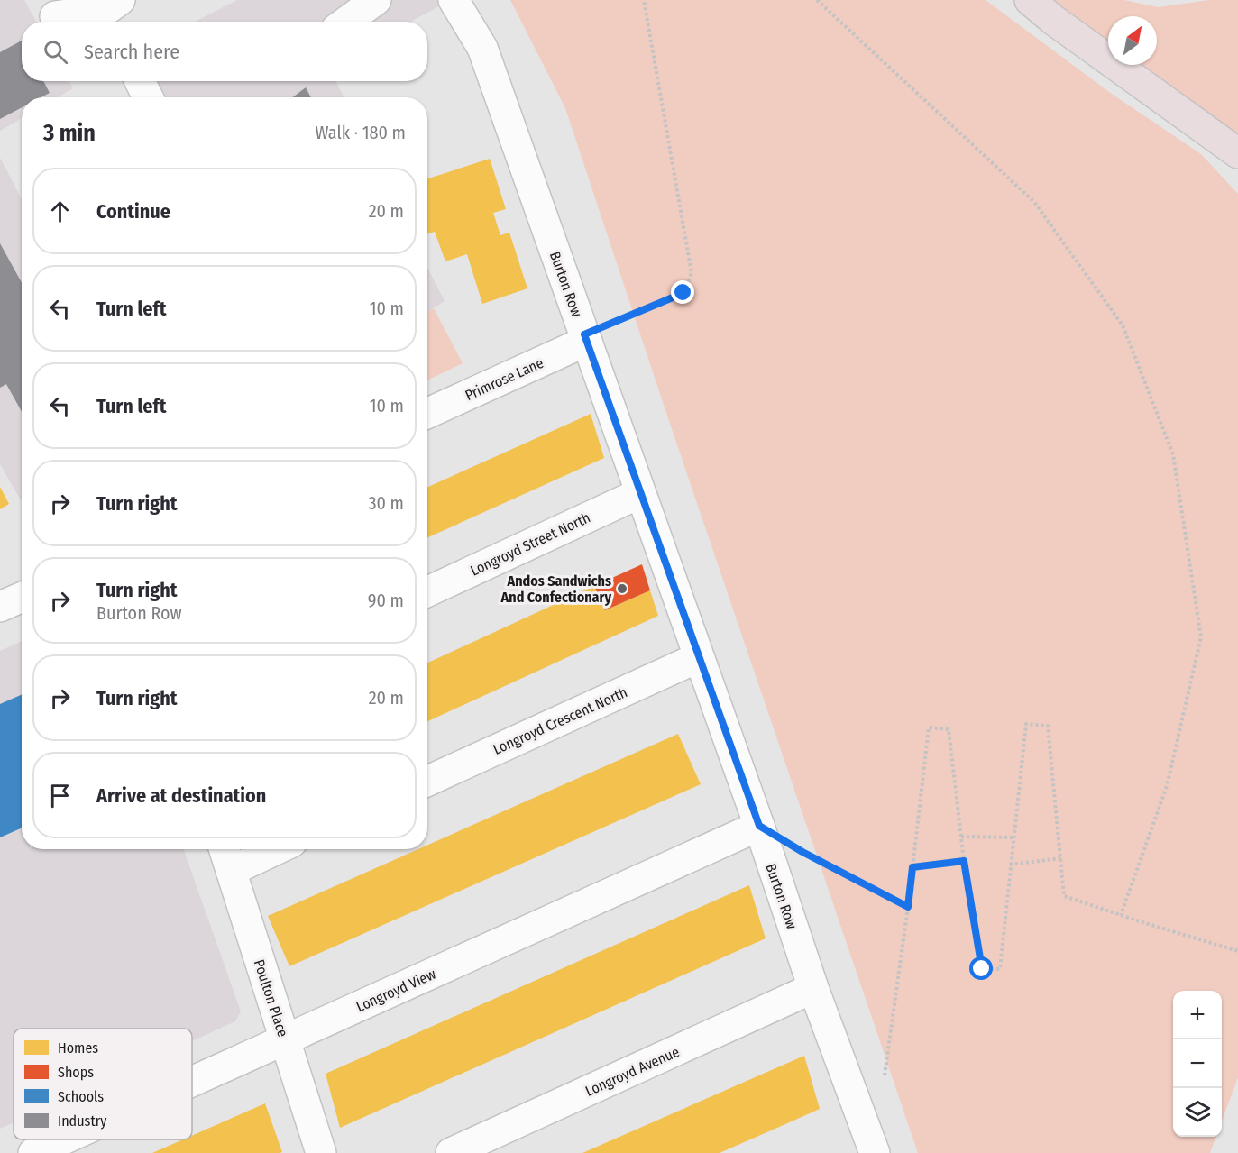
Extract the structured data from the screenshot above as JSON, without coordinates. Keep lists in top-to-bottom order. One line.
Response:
{"streets":{"street":["Burton Row","Primrose Lane","Longroyd Street North","Longroyd Crescent North","Longroyd View","Poulton Place","Longroyd Avenue"]},"crossings":[["Burton Row","Primrose Lane"],["Burton Row","Longroyd Street North"],["Burton Row","Longroyd Crescent North"],["Burton Row","Longroyd View"],["Burton Row","Longroyd Avenue"],["Longroyd View","Poulton Place"]],"places":["Andos Sandwichs And Confectionary"],"legend":["Homes","Shops","Schools","Industry"],"north":"top right","page":{"search":"Search here","heading":["3 min","Walk · 180 m"],"list":[["Continue","20 m"],["Turn left","10 m"],["Turn left","10 m"],["Turn right","30 m"],["Turn right","Burton Row","90 m"],["Turn right","20 m"],"Arrive at destination"],"map_buttons":["+","−"]}}
